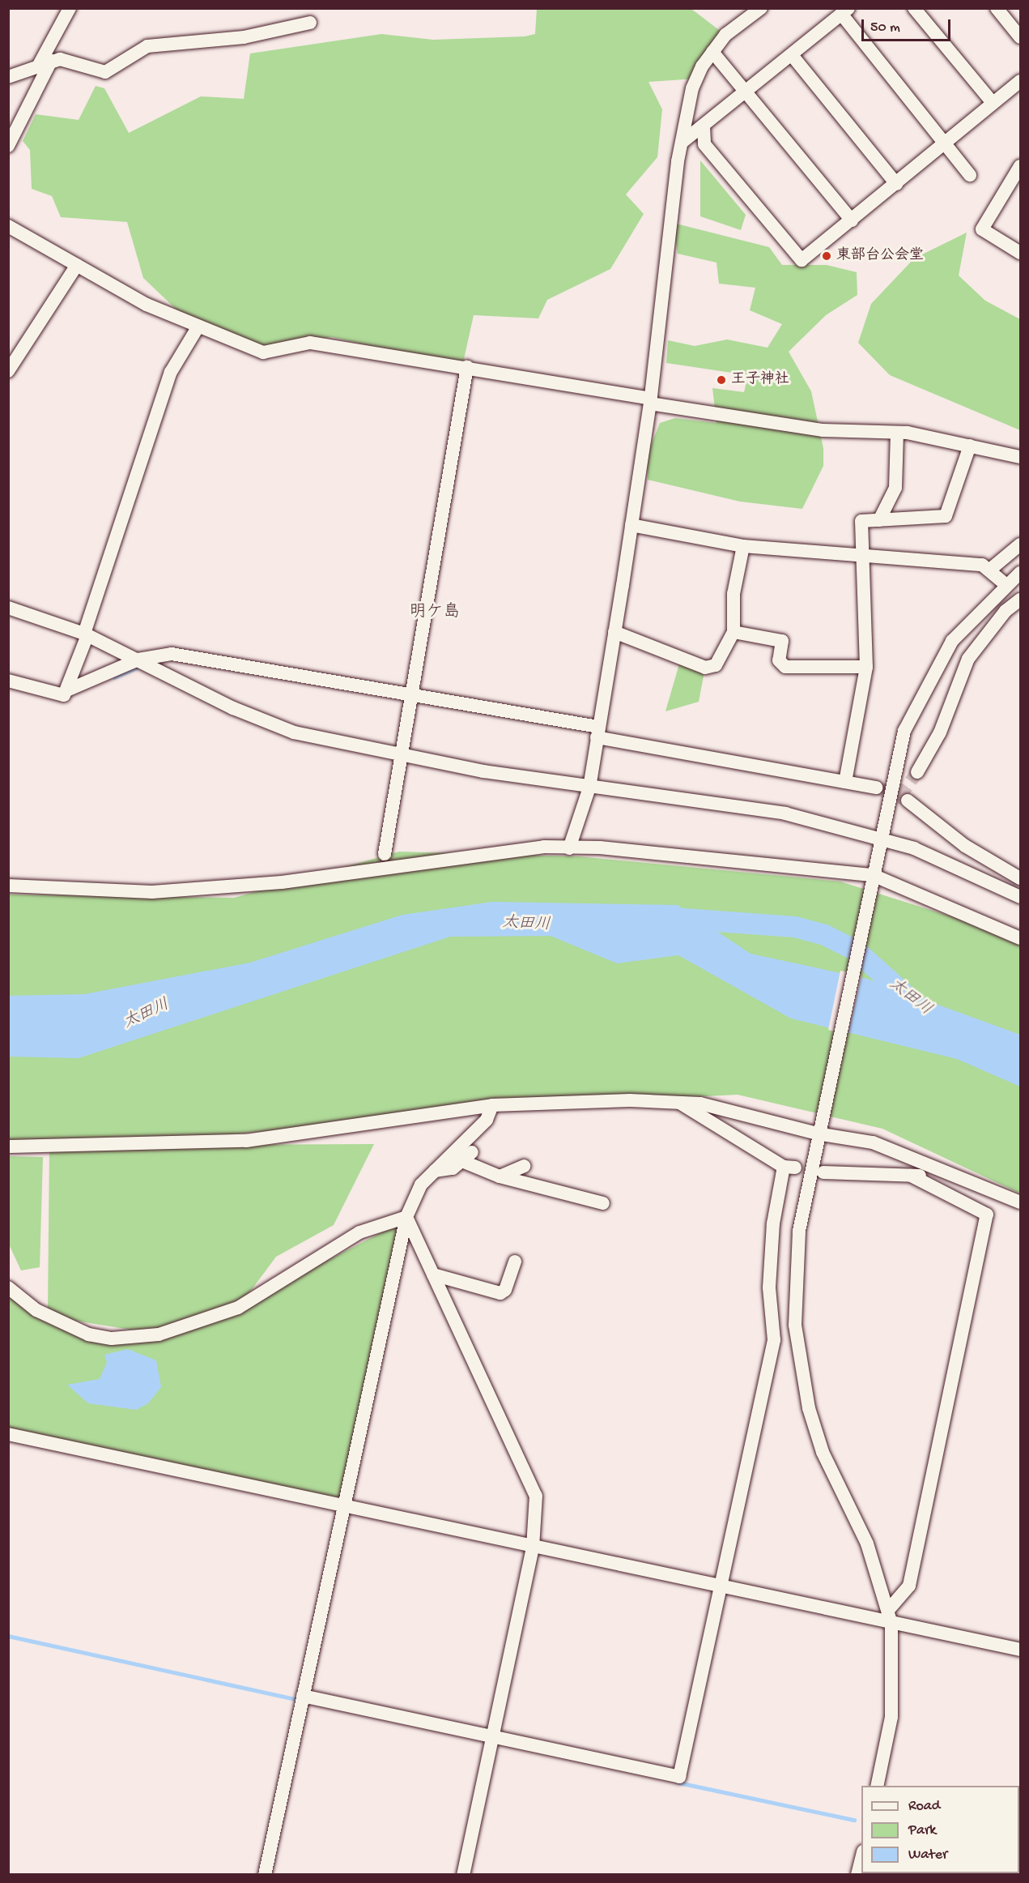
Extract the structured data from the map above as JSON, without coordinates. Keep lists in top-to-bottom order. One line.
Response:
{"districts":["明ケ島"],"water":["太田川"],"places":["東部台公会堂","王子神社"],"legend":["Road","Park","Water"],"scale_bar":"50 m"}
